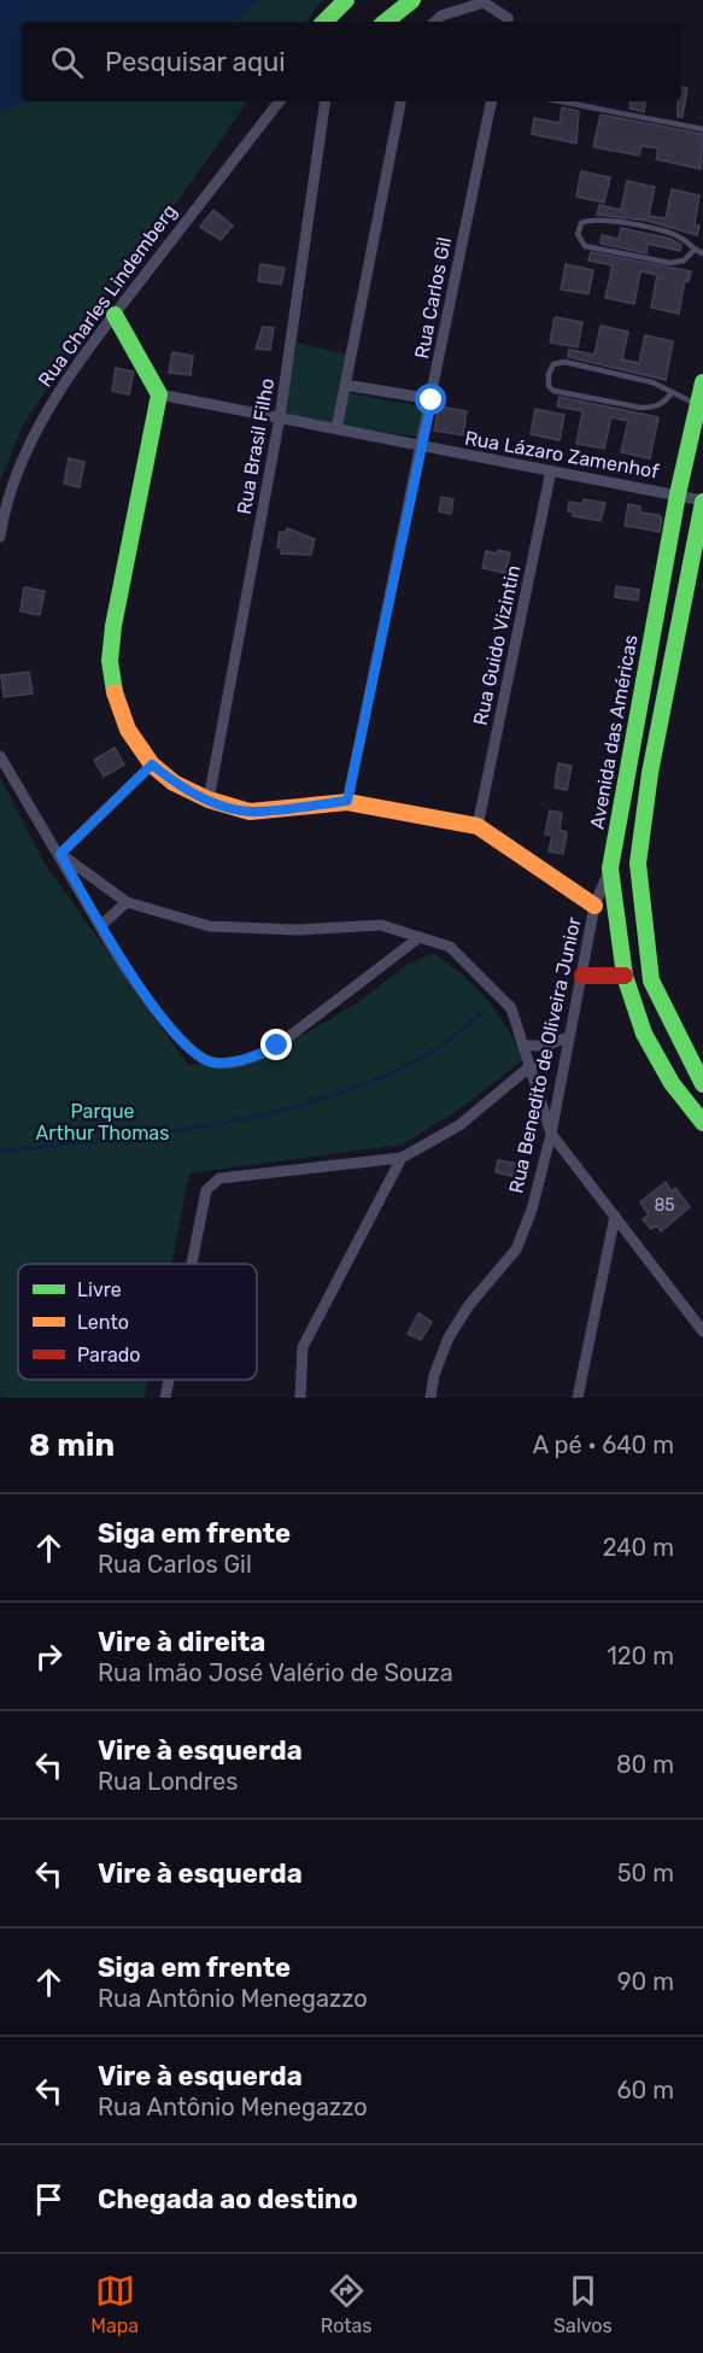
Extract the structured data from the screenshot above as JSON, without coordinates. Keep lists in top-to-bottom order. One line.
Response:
{"streets":{"main road":["Avenida das Américas"],"street":["Rua Charles Lindemberg","Rua Carlos Gil","Rua Brasil Filho","Rua Lázaro Zamenhof","Rua Guido Vizintin","Rua Benedito de Oliveira Junior"]},"crossings":[["Rua Carlos Gil","Rua Lázaro Zamenhof"],["Rua Brasil Filho","Rua Lázaro Zamenhof"],["Rua Lázaro Zamenhof","Rua Guido Vizintin"],["Rua Lázaro Zamenhof","Avenida das Américas"],["Avenida das Américas","Rua Benedito de Oliveira Junior"]],"parks":["Parque Arthur Thomas"],"house_numbers":["85"],"legend":["Livre","Lento","Parado"],"page":{"search":"Pesquisar aqui","heading":["8 min","A pé · 640 m"],"list":[["Siga em frente","Rua Carlos Gil","240 m"],["Vire à direita","Rua Imão José Valério de Souza","120 m"],["Vire à esquerda","Rua Londres","80 m"],["Vire à esquerda","50 m"],["Siga em frente","Rua Antônio Menegazzo","90 m"],["Vire à esquerda","Rua Antônio Menegazzo","60 m"],"Chegada ao destino"],"nav":["Mapa","Rotas","Salvos"]}}
